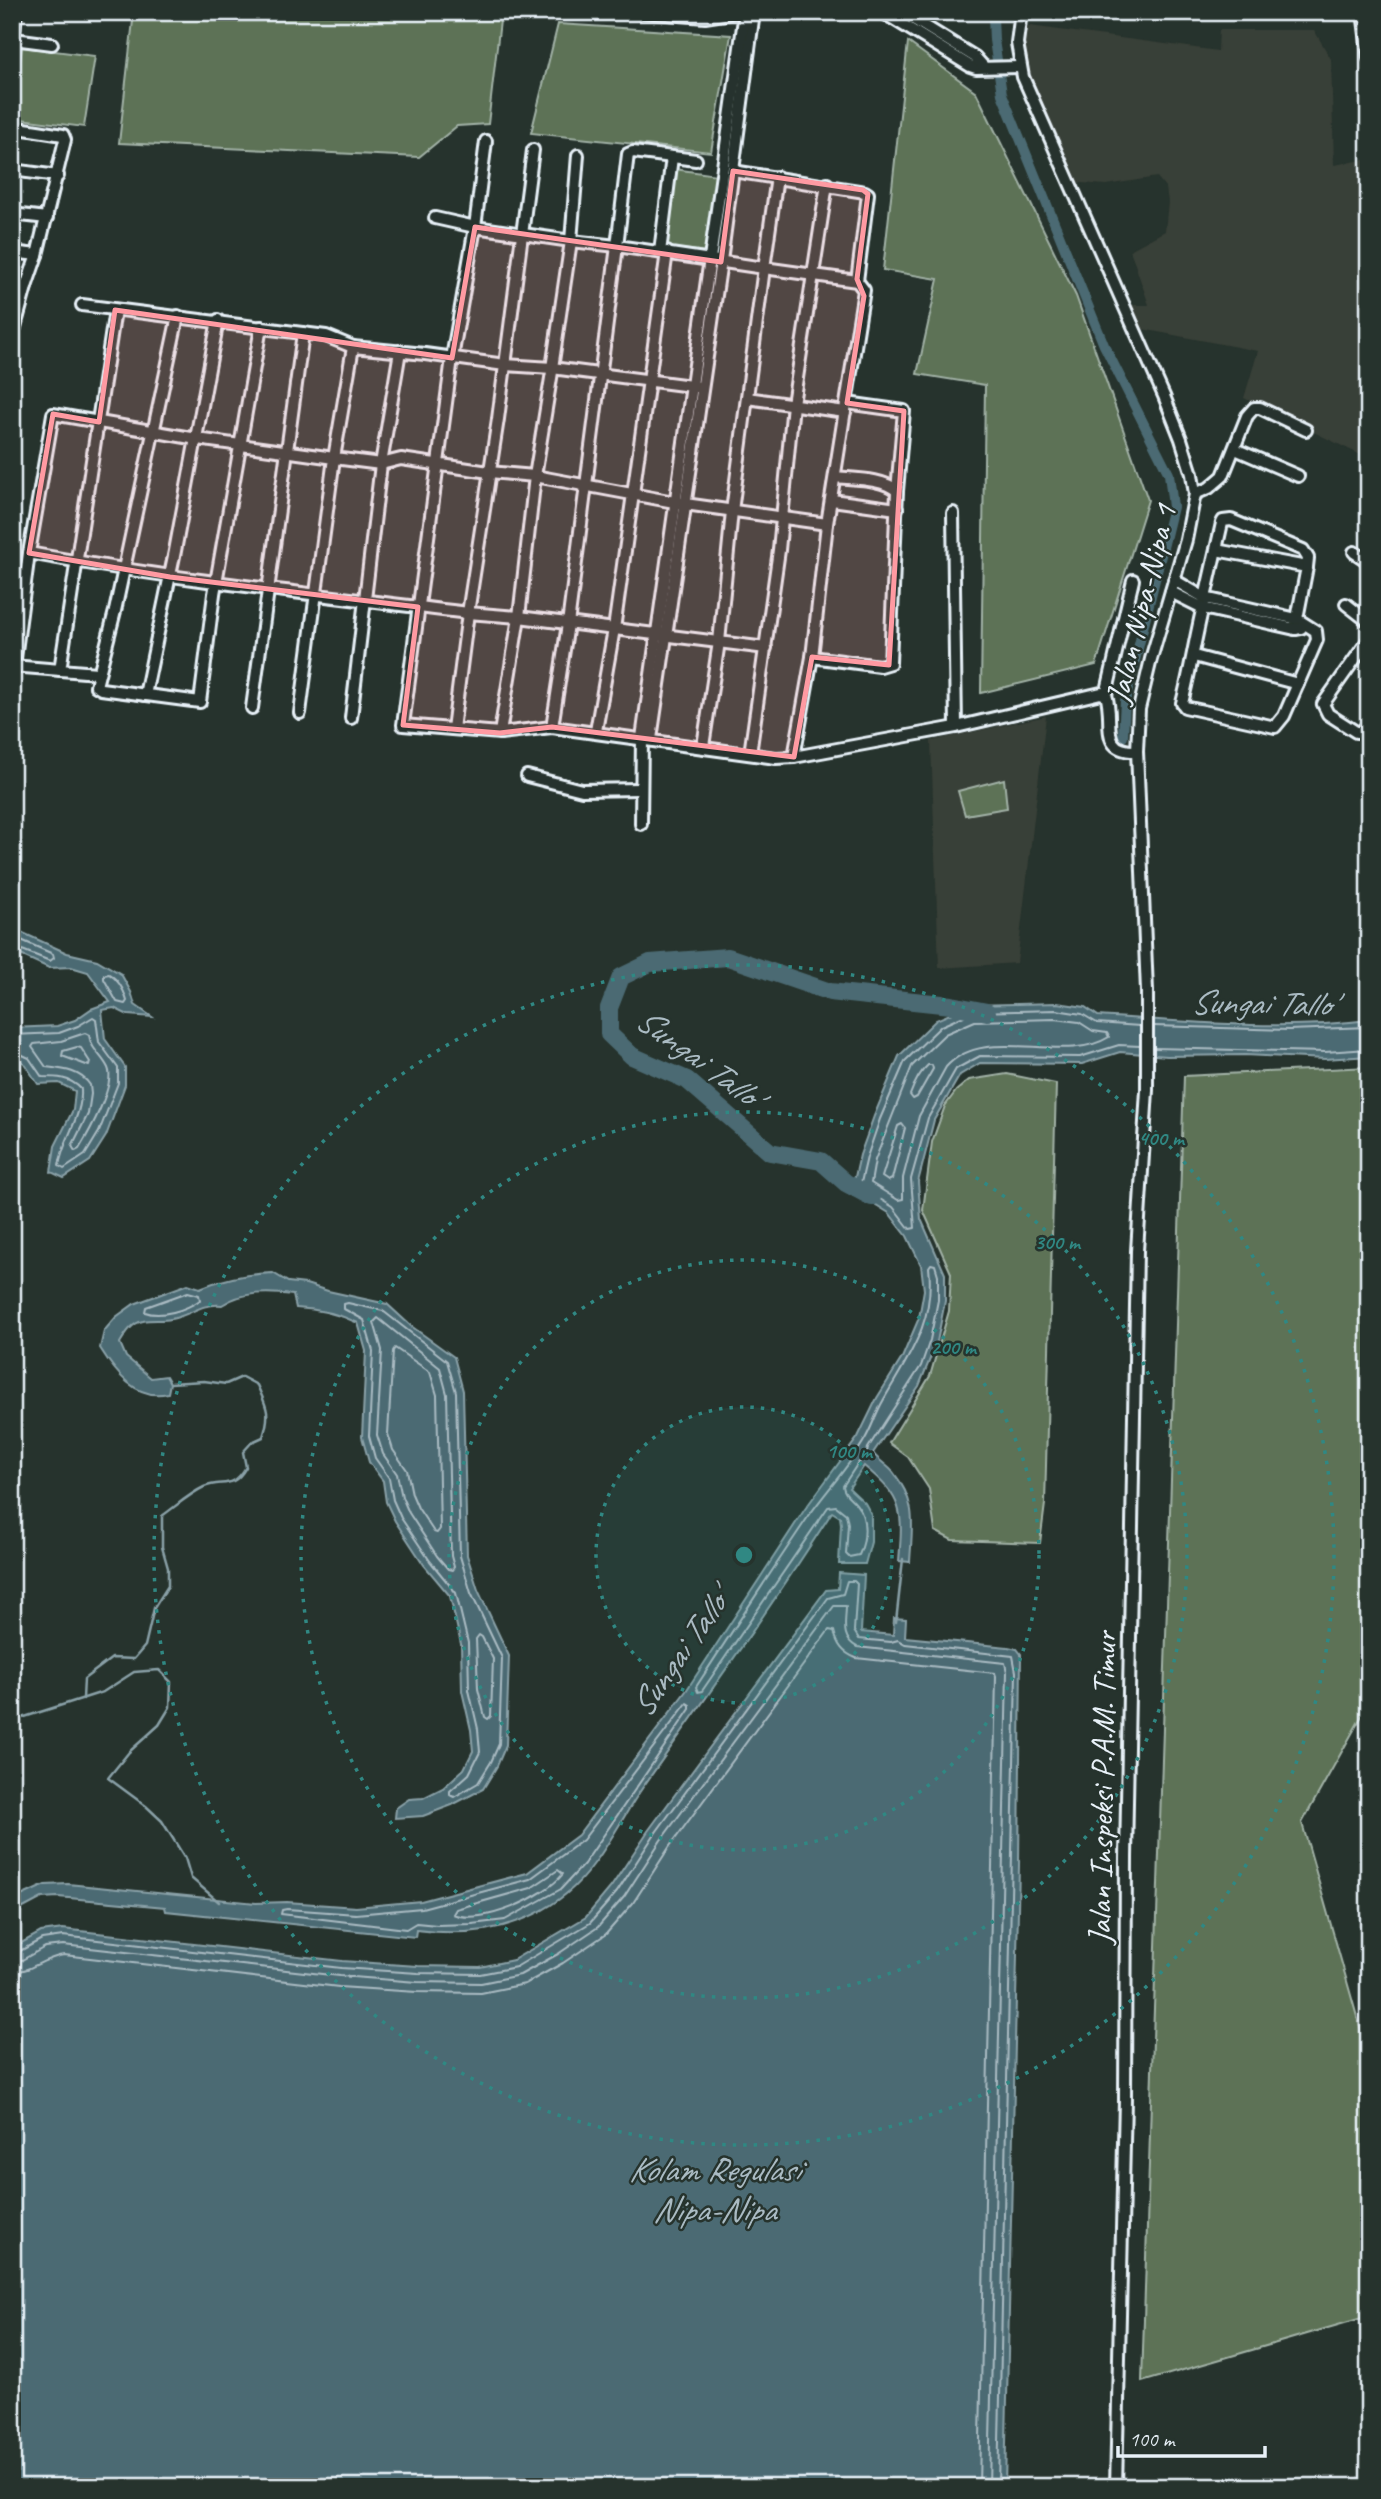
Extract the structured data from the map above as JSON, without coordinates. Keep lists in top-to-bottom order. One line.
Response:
{"streets":{"street":["Jalan Nipa-Nipa 1","Jalan Inspeksi P.A.M. Timur"]},"crossings":[["Jalan Nipa-Nipa 1","Jalan Inspeksi P.A.M. Timur"]],"water":["Sungai Tallo'","Kolam Regulasi Nipa-Nipa"],"scale_bar":"100 m","rings":["400 m","300 m","200 m","100 m"]}
